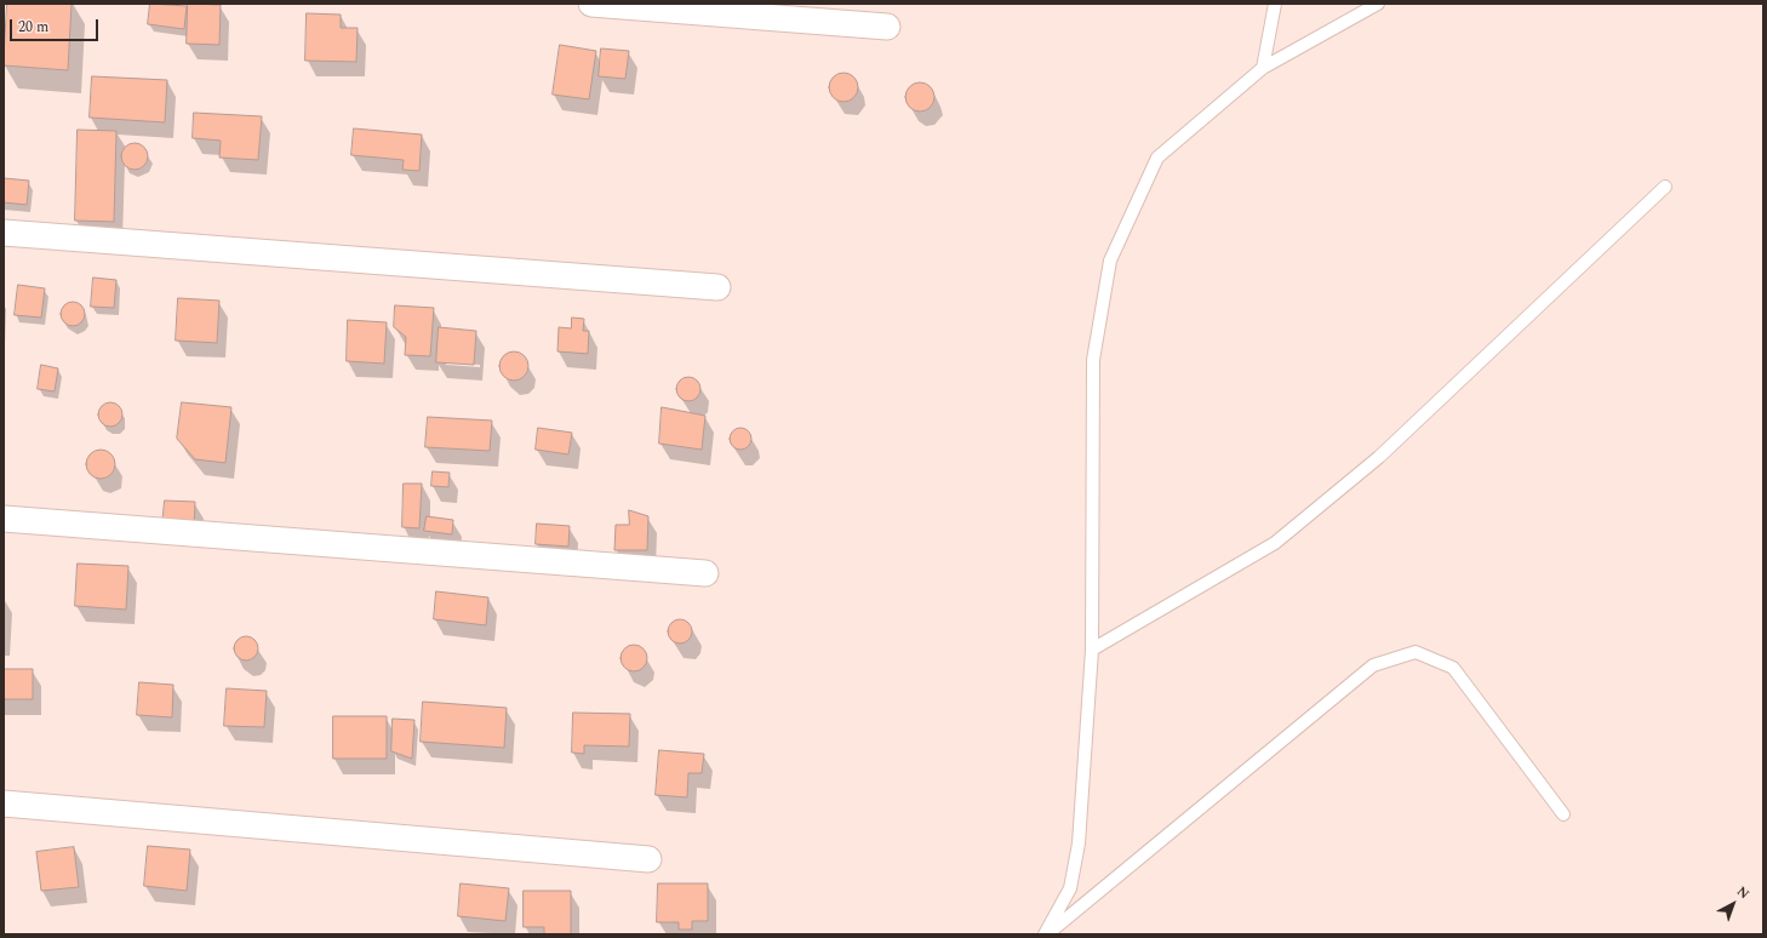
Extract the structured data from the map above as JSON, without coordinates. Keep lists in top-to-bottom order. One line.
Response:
{"scale_bar":"20 m","north":"top right"}
